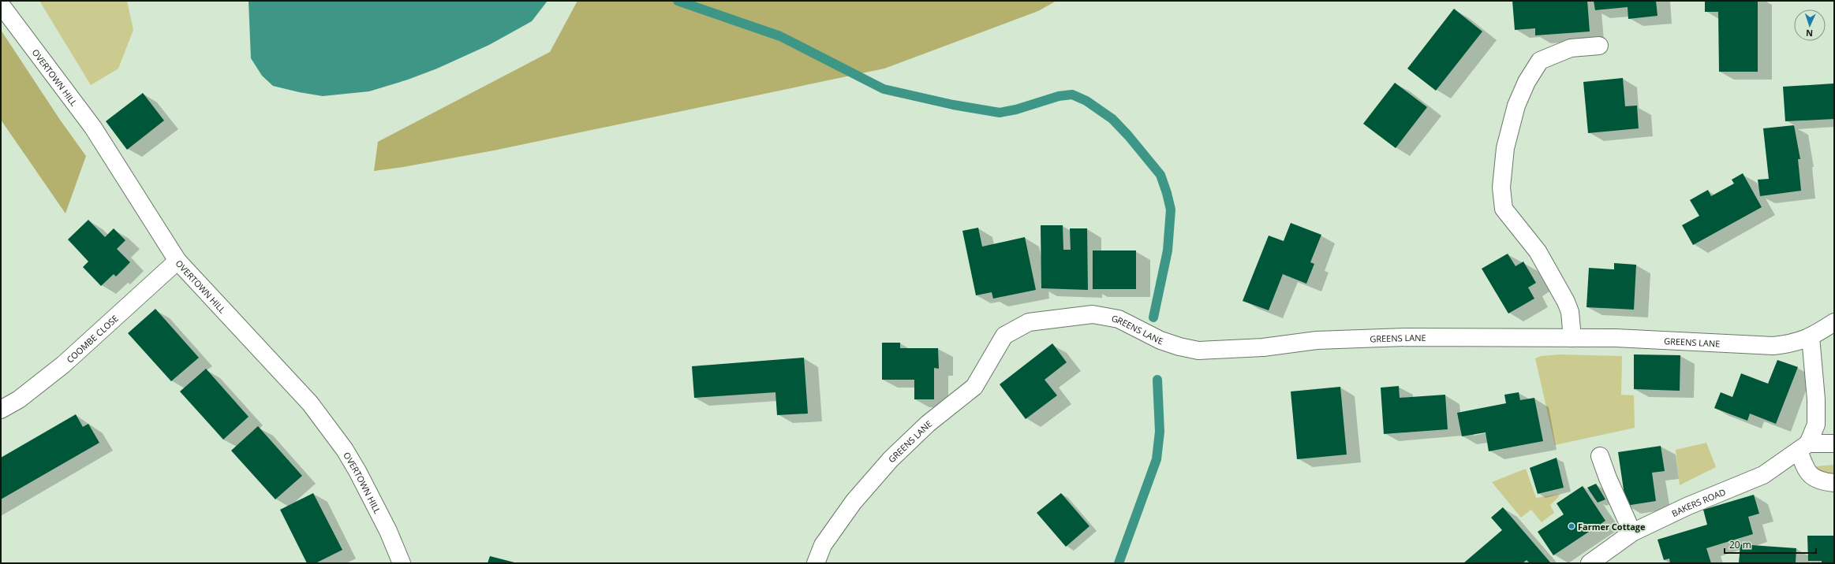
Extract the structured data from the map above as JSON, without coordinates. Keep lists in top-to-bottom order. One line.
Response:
{"streets":{"street":["OVERTOWN HILL","GREENS LANE","COOMBE CLOSE","BAKERS ROAD"]},"crossings":[["OVERTOWN HILL","COOMBE CLOSE"]],"places":["Farmer Cottage"],"scale_bar":"20 m","north":"bottom"}
